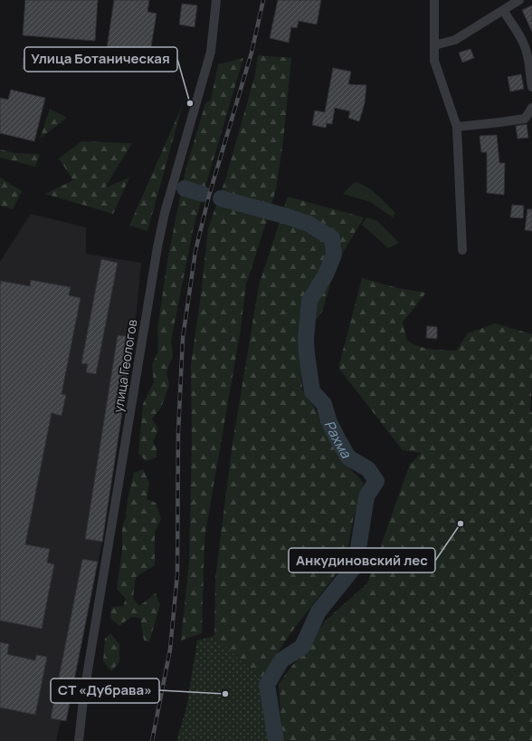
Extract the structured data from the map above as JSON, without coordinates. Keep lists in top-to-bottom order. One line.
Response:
{"streets":{"street":["улица Геологов"]},"water":["Рахма"],"places":["Улица Ботаническая","Анкудиновский лес","СТ «Дубрава»"]}
